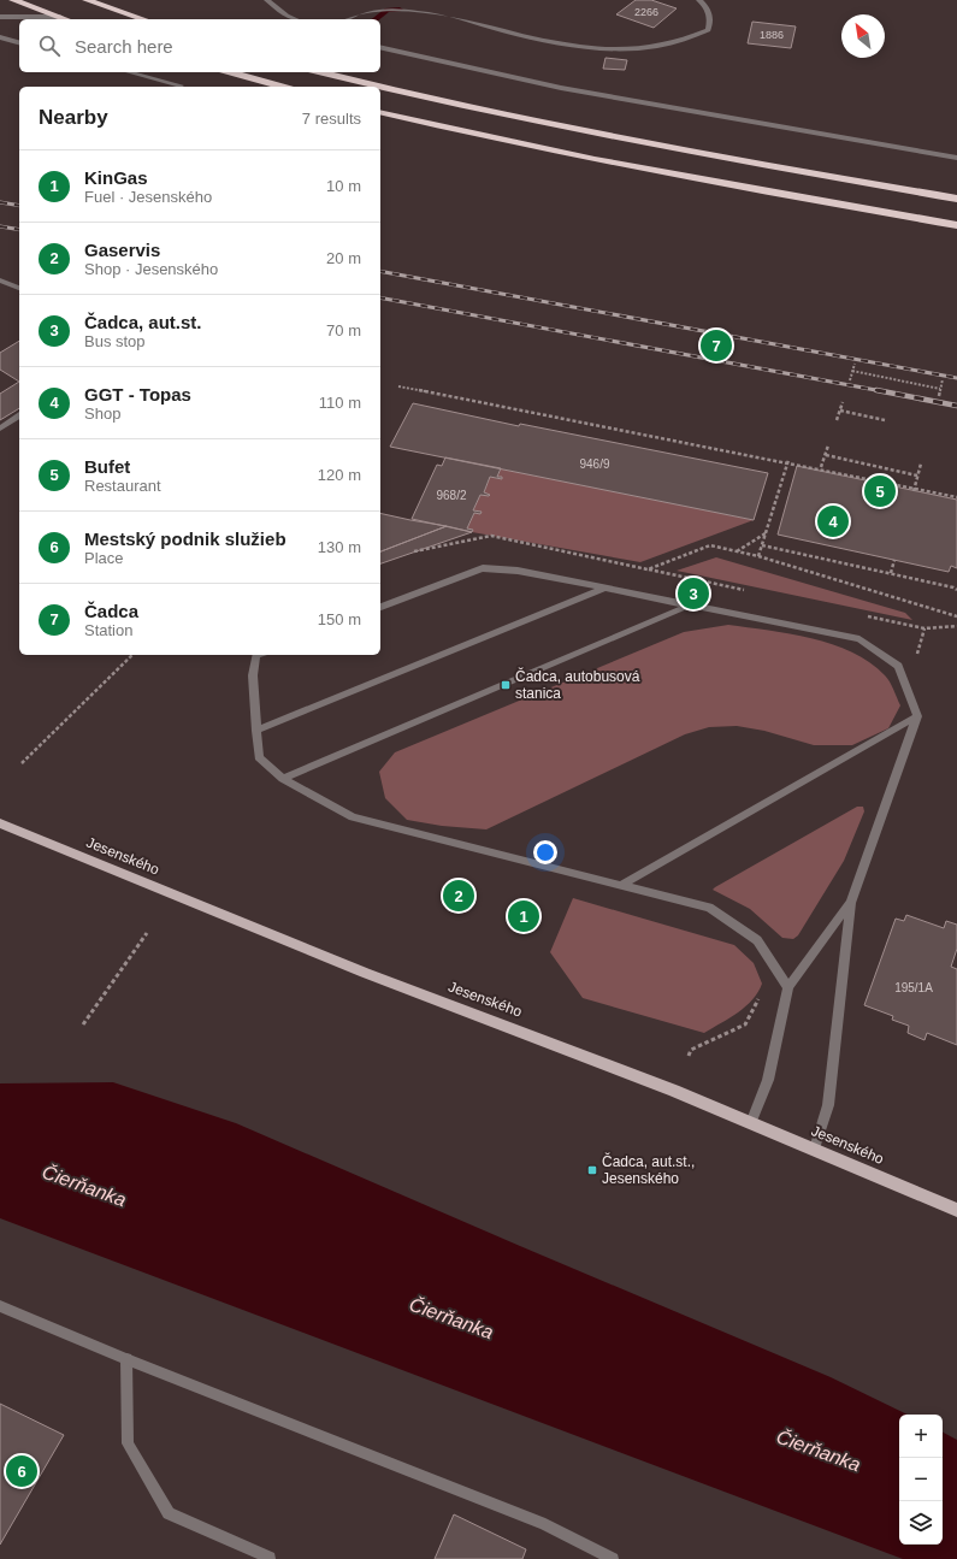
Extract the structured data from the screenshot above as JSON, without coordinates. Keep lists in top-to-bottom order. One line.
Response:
{"streets":{"main road":["Jesenského"]},"water":["Čierňanka"],"places":{"transit":["Čadca, autobusová stanica","Čadca, aut.st., Jesenského"]},"house_numbers":["2266","1886","946/9","968/2","195/1A"],"north":"top left","page":{"search":"Search here","heading":["Nearby","7 results"],"list":[{"mark":"1","name":"KinGas","note":"Fuel · Jesenského","value":"10 m"},{"mark":"2","name":"Gaservis","note":"Shop · Jesenského","value":"20 m"},{"mark":"3","name":"Čadca, aut.st.","note":"Bus stop","value":"70 m"},{"mark":"4","name":"GGT - Topas","note":"Shop","value":"110 m"},{"mark":"5","name":"Bufet","note":"Restaurant","value":"120 m"},{"mark":"6","name":"Mestský podnik služieb","note":"Place","value":"130 m"},{"mark":"7","name":"Čadca","note":"Station","value":"150 m"}],"pins":["7","5","4","3","2","1","6"],"map_buttons":["+","−"]}}
